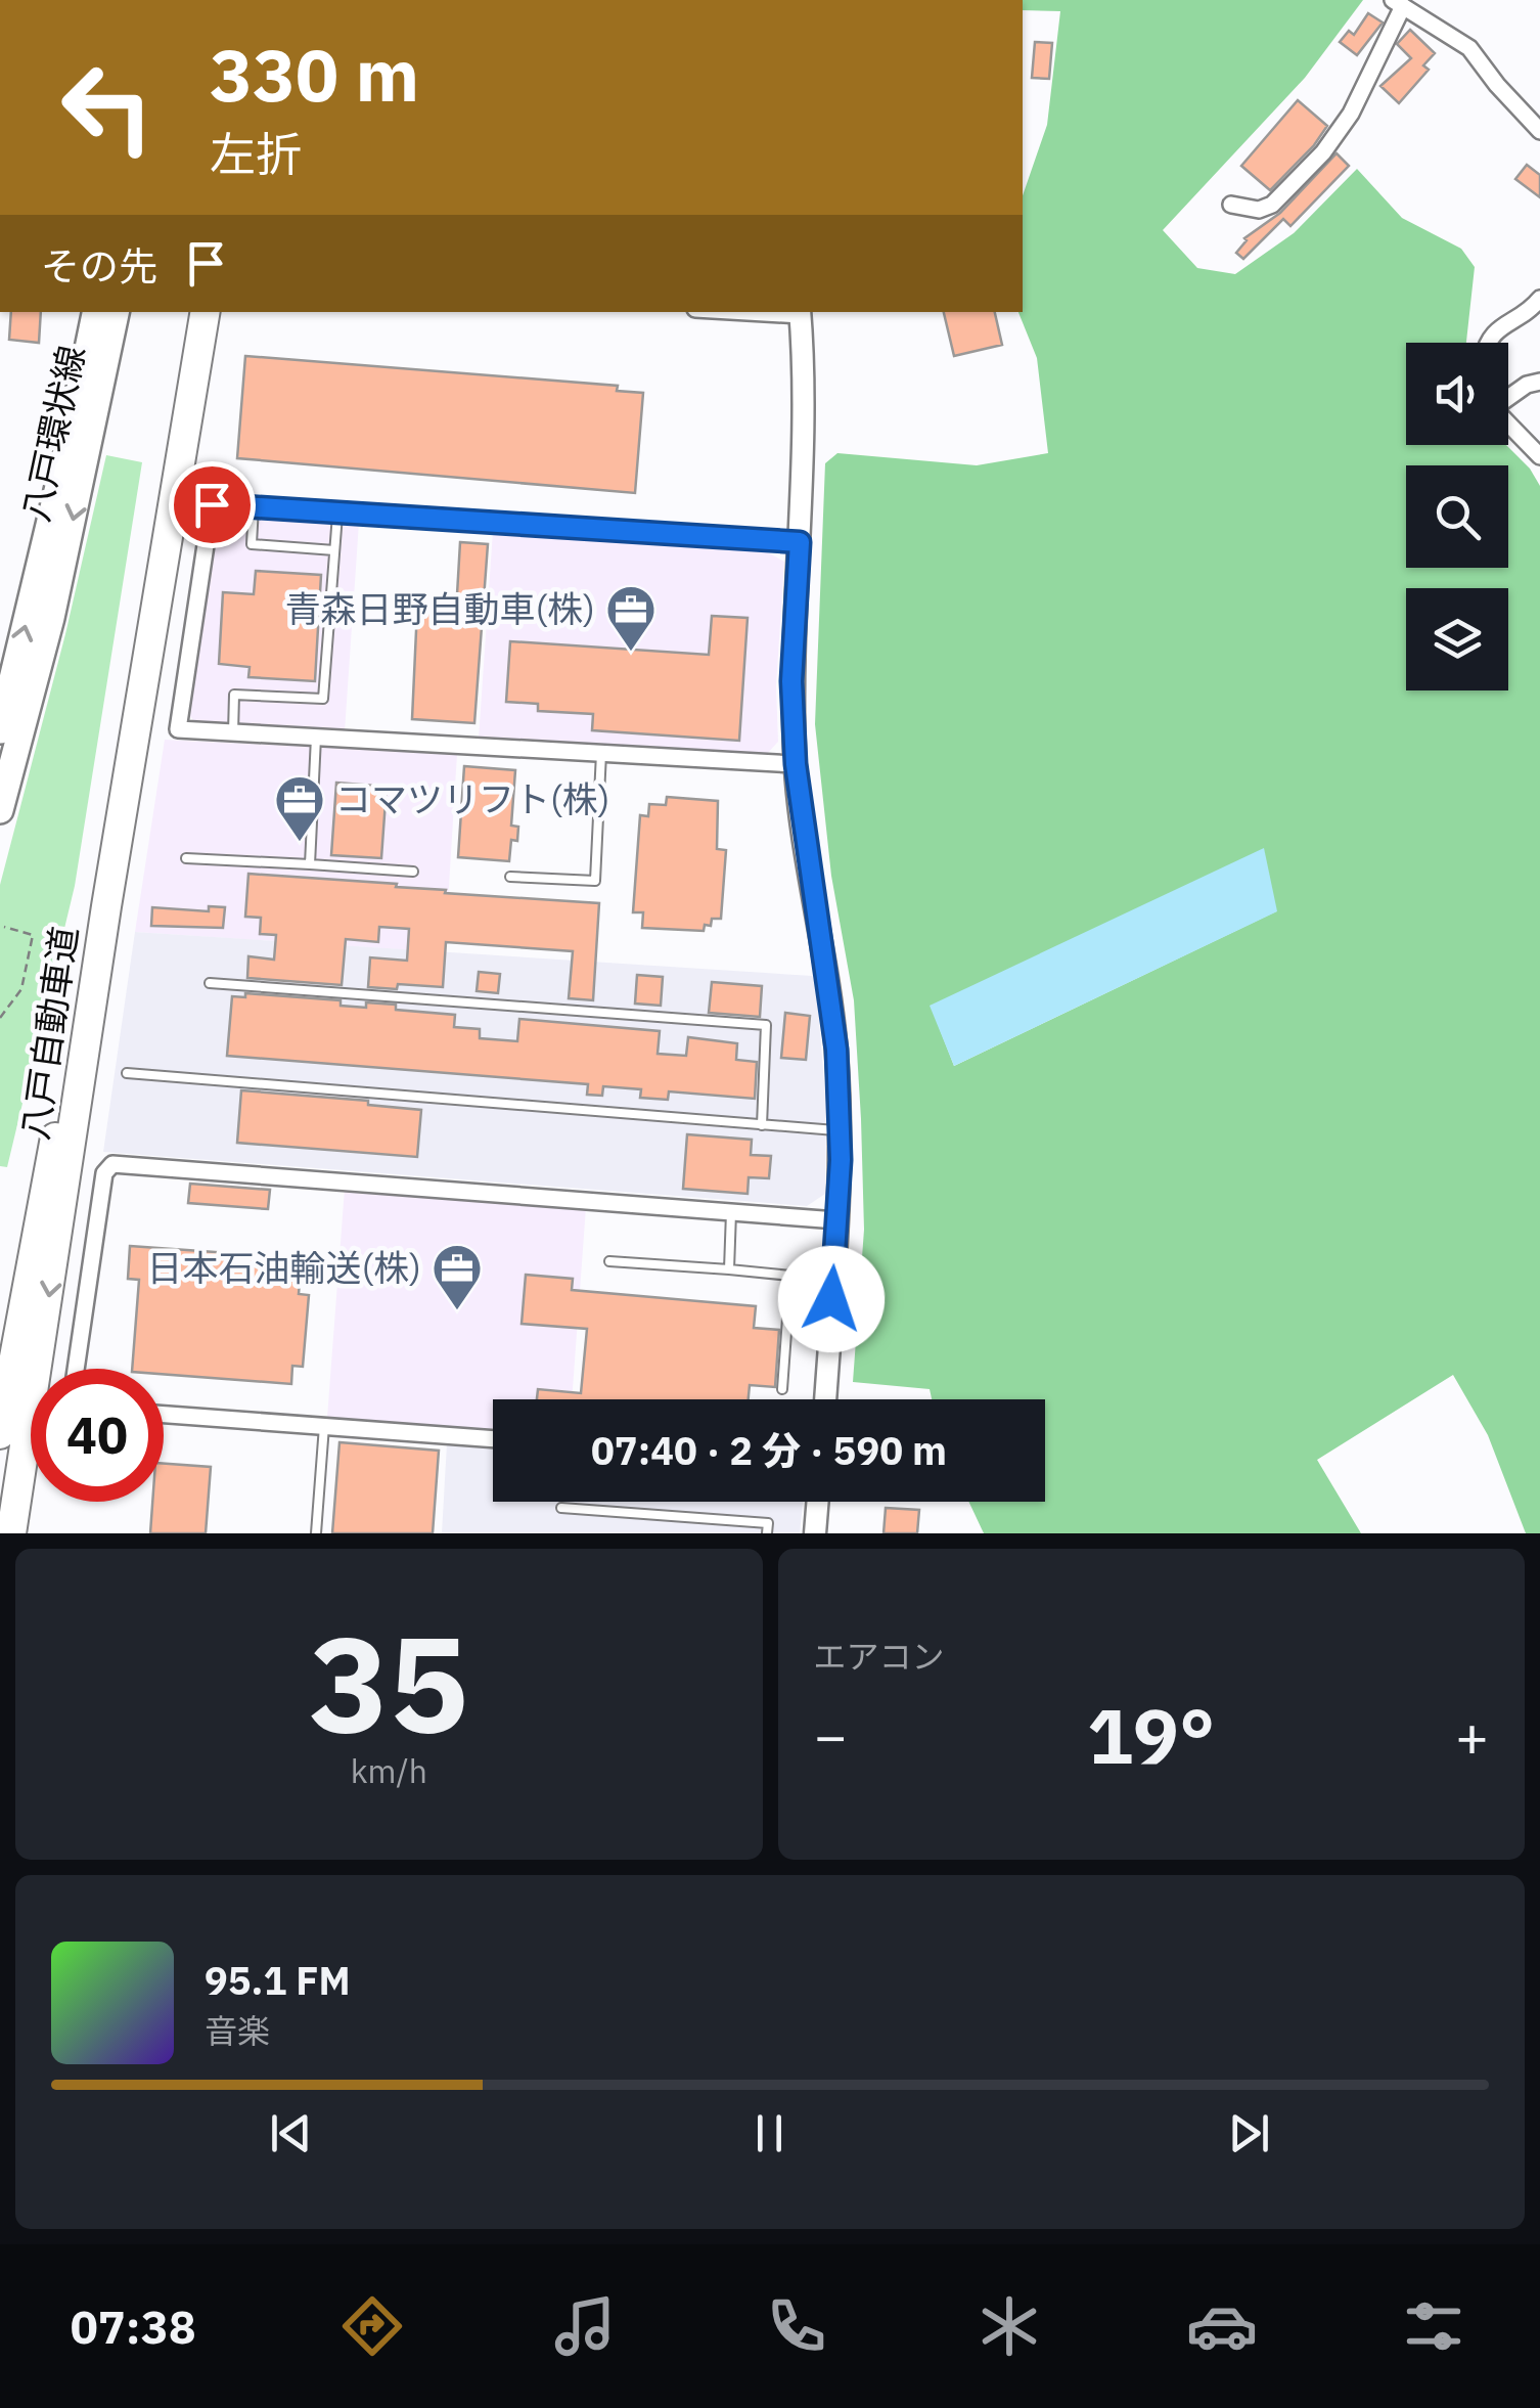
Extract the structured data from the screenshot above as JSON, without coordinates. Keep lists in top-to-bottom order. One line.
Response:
{"streets":{"highway":["八戸自動車道"],"main road":["八戸環状線"]},"places":{"office":["青森日野自動車(株)","コマツリフト(株)","日本石油輸送(株)"]},"page":{"turn":["330 m","左折"],"then":"その先","limit":"40","trip":"07:40 · 2 分 · 590 m","tile":[["35","km/h"],"エアコン"],"heat":["−","19°","+"],"song":["95.1 FM","音楽"],"tabs":"07:38"}}
